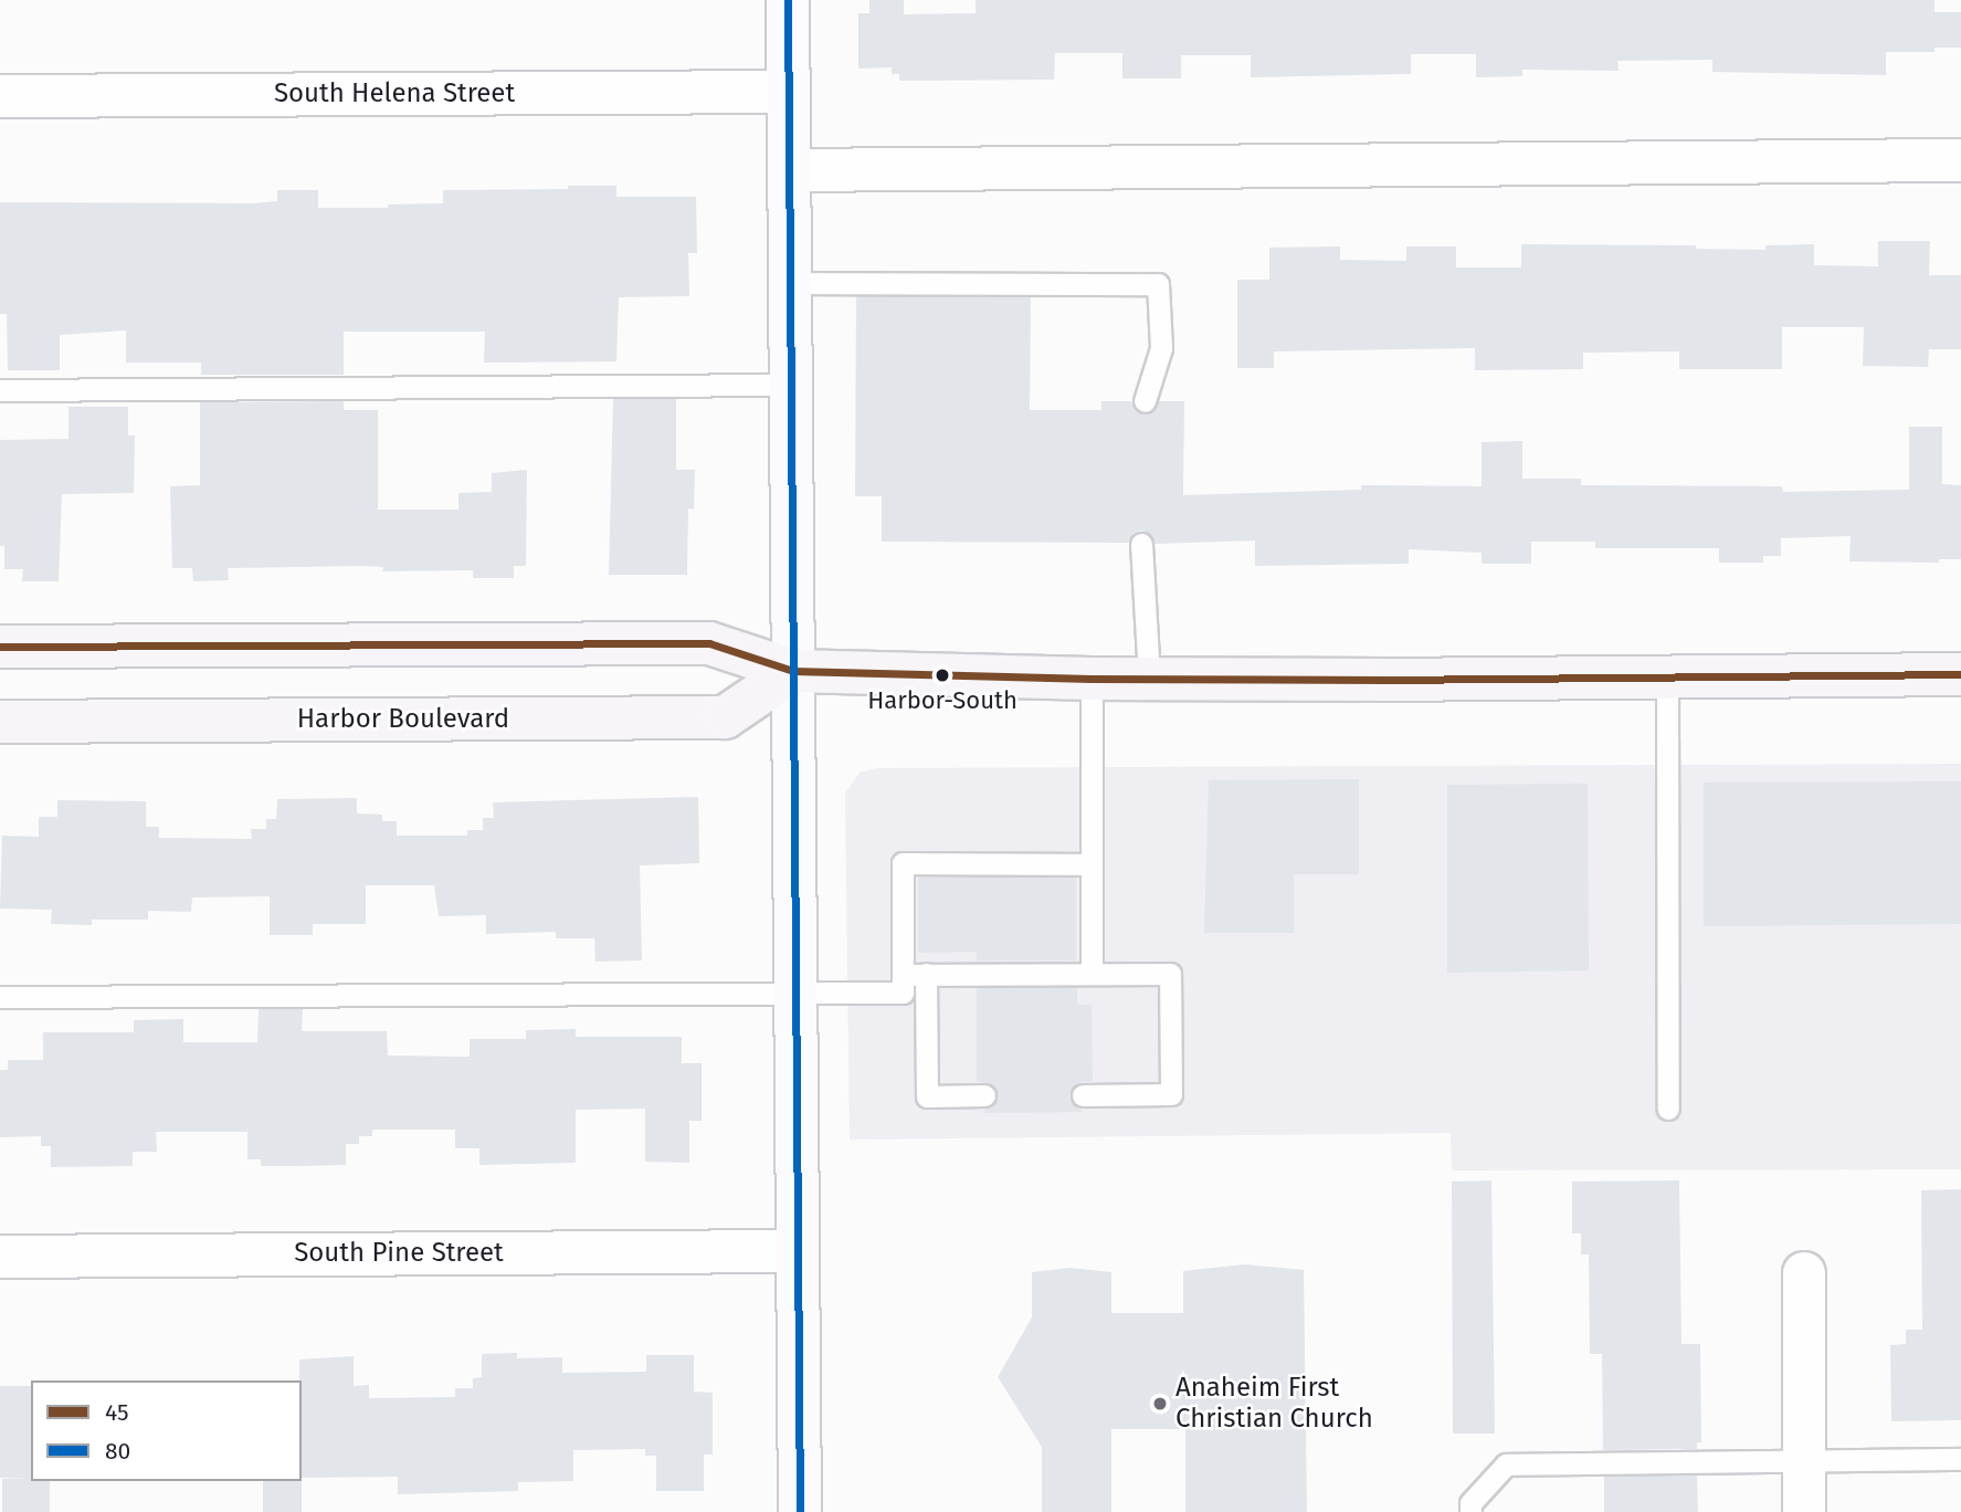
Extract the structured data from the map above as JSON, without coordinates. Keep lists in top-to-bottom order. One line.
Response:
{"streets":{"main road":["Harbor Boulevard"],"street":["South Helena Street","South Pine Street"]},"places":["Harbor-South","Anaheim First Christian Church"],"lines":["transit line 80","transit line 45"],"legend":["45","80"]}
